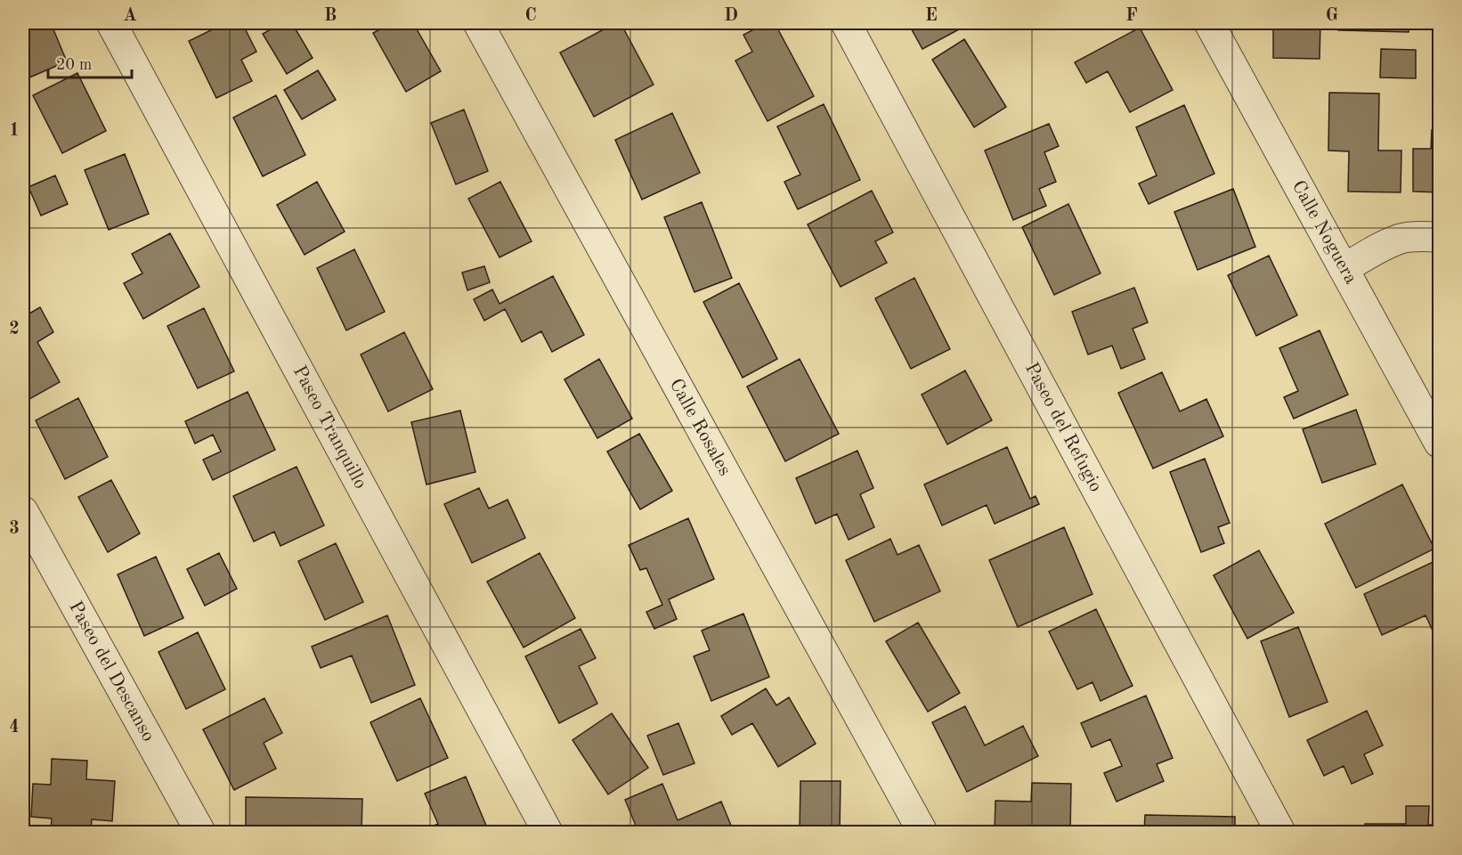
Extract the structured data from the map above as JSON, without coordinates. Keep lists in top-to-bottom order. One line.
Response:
{"streets":{"street":["Calle Noguera","Paseo Tranquillo","Calle Rosales","Paseo del Refugio","Paseo del Descanso"]},"scale_bar":"20 m","grid":{"columns":["A","B","C","D","E","F","G"],"rows":["1","2","3","4"]}}
